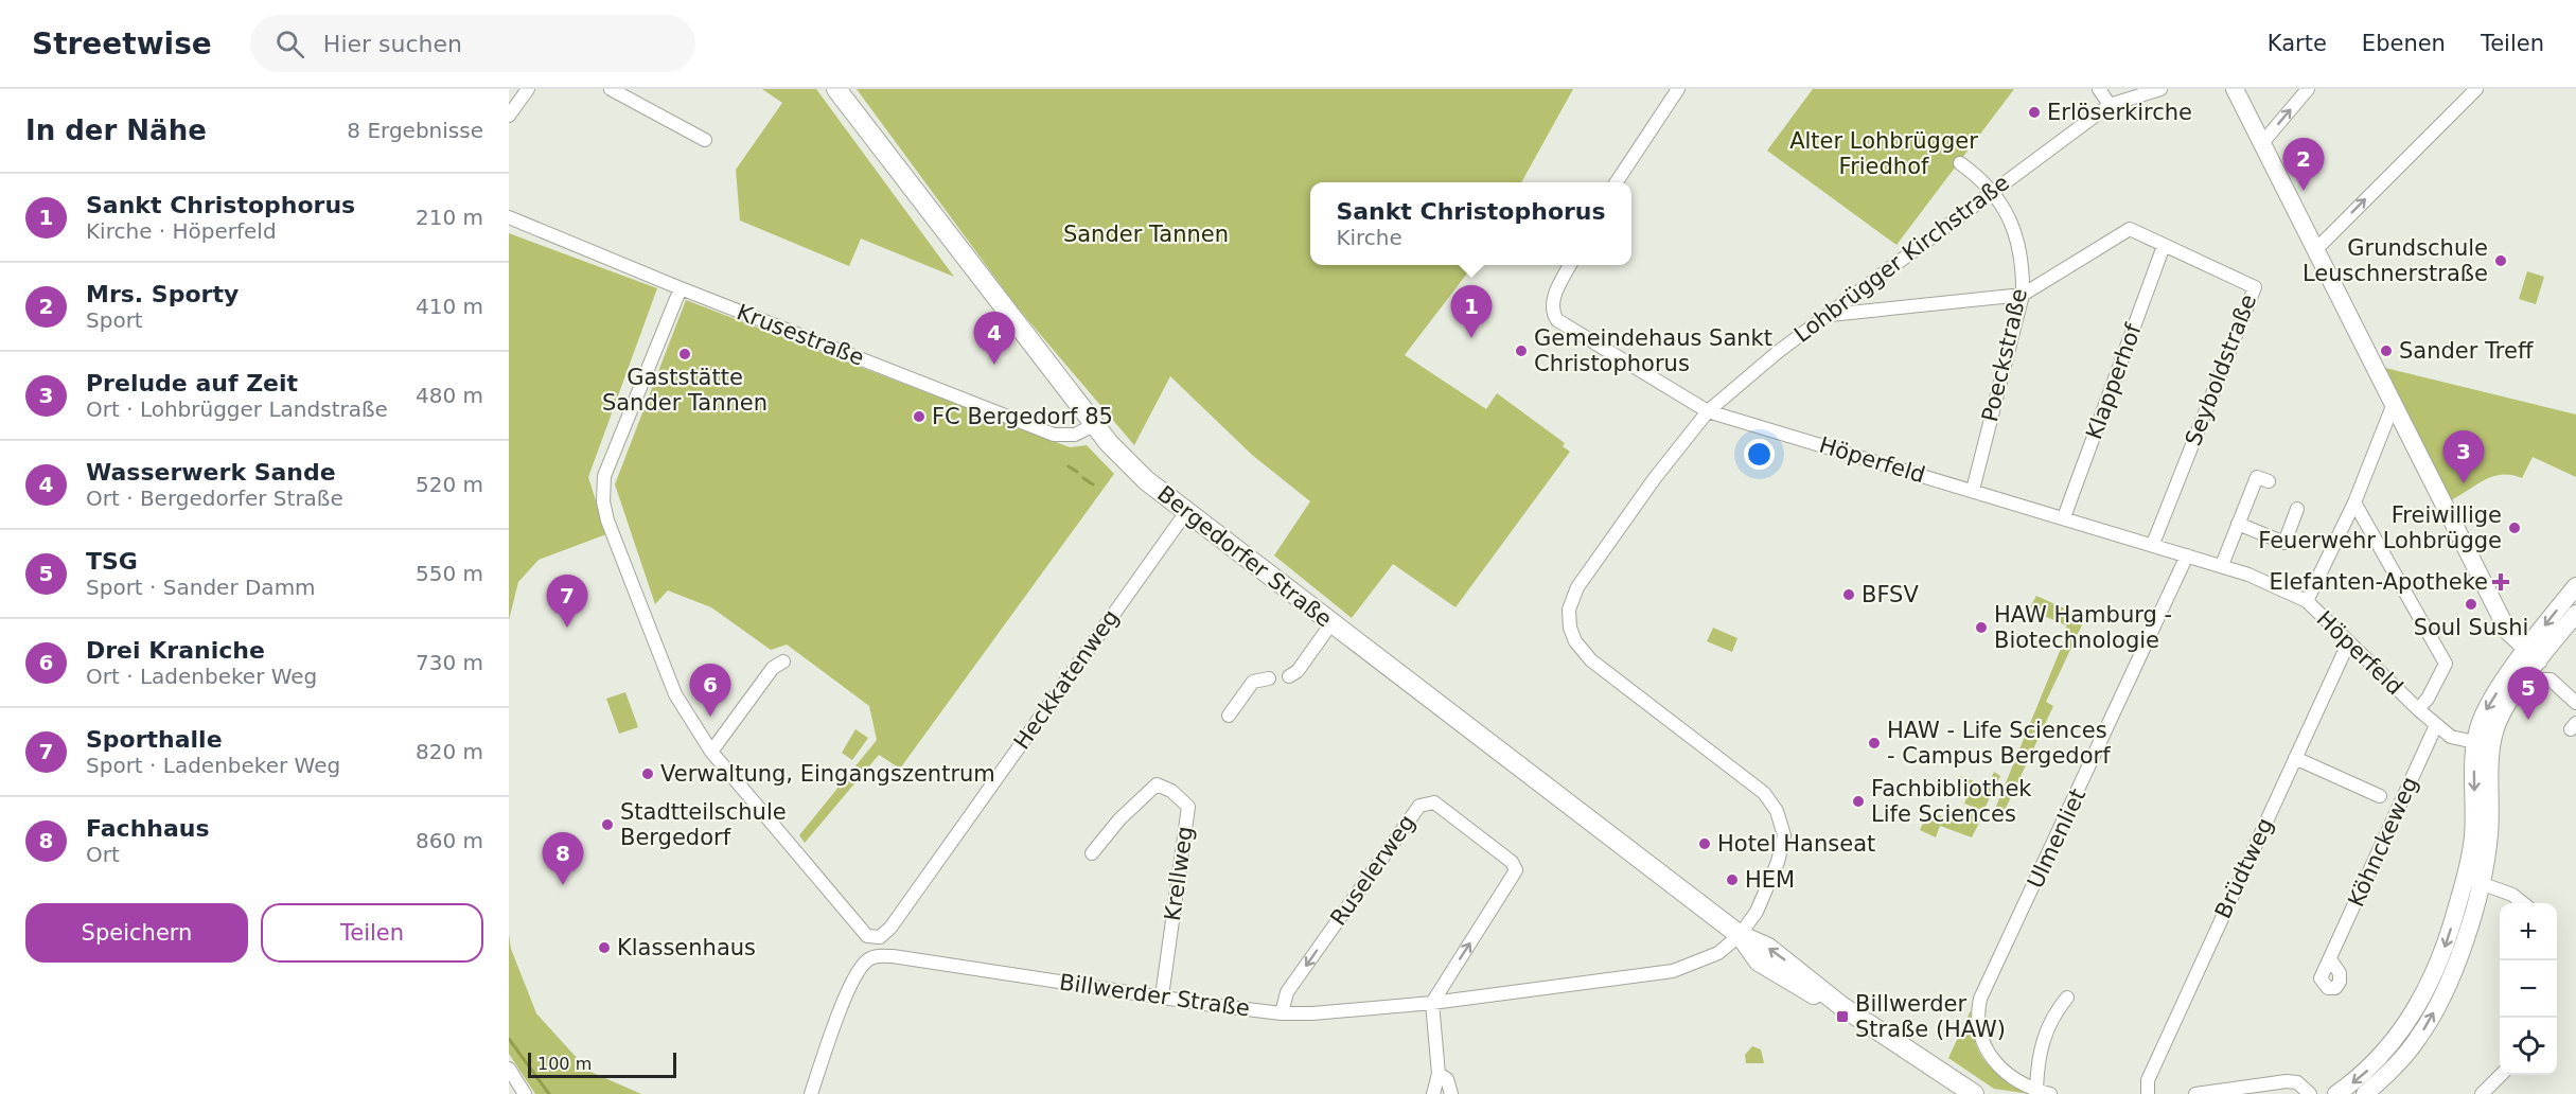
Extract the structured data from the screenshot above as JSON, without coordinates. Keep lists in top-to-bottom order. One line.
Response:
{"streets":{"main road":["Bergedorfer Straße"],"street":["Lohbrügger Kirchstraße","Krusestraße","Poeckstraße","Seyboldstraße","Klapperhof","Höperfeld","Heckkatenweg","Ulmenliet","Köhnckeweg","Brüdtweg","Ruselerweg","Krellweg","Billwerder Straße"]},"crossings":[["Lohbrügger Kirchstraße","Poeckstraße"],["Lohbrügger Kirchstraße","Höperfeld"],["Lohbrügger Kirchstraße","Bergedorfer Straße"],["Lohbrügger Kirchstraße","Billwerder Straße"],["Krusestraße","Bergedorfer Straße"],["Poeckstraße","Seyboldstraße"],["Poeckstraße","Höperfeld"],["Seyboldstraße","Klapperhof"],["Seyboldstraße","Höperfeld"],["Klapperhof","Höperfeld"],["Höperfeld","Ulmenliet"],["Höperfeld","Köhnckeweg"],["Höperfeld","Brüdtweg"],["Bergedorfer Straße","Heckkatenweg"],["Bergedorfer Straße","Billwerder Straße"],["Ruselerweg","Billwerder Straße"],["Krellweg","Billwerder Straße"]],"parks":["Alter Lohbrügger Friedhof","Sander Tannen"],"places":{"other":["Erlöserkirche","Grundschule Leuschnerstraße","Gemeindehaus Sankt Christophorus","Sander Treff","Gaststätte Sander Tannen","FC Bergedorf 85","Freiwillige Feuerwehr Lohbrügge","BFSV","Soul Sushi","HAW Hamburg - Biotechnologie","HAW - Life Sciences - Campus Bergedorf","Verwaltung, Eingangszentrum","Fachbibliothek Life Sciences","Stadtteilschule Bergedorf","Hotel Hanseat","HEM","Klassenhaus"],"health":["Elefanten-Apotheke"],"transit":["Billwerder Straße (HAW)"]},"scale_bar":"100 m","page":{"header":"Streetwise","search":"Hier suchen","nav":["Karte","Ebenen","Teilen"],"heading":["In der Nähe","8 Ergebnisse"],"pins":["2","1","4","3","7","6","5","8"],"list":[{"mark":"1","name":"Sankt Christophorus","note":"Kirche · Höperfeld","value":"210 m"},{"mark":"2","name":"Mrs. Sporty","note":"Sport","value":"410 m"},{"mark":"3","name":"Prelude auf Zeit","note":"Ort · Lohbrügger Landstraße","value":"480 m"},{"mark":"4","name":"Wasserwerk Sande","note":"Ort · Bergedorfer Straße","value":"520 m"},{"mark":"5","name":"TSG","note":"Sport · Sander Damm","value":"550 m"},{"mark":"6","name":"Drei Kraniche","note":"Ort · Ladenbeker Weg","value":"730 m"},{"mark":"7","name":"Sporthalle","note":"Sport · Ladenbeker Weg","value":"820 m"},{"mark":"8","name":"Fachhaus","note":"Ort","value":"860 m"}],"popup":["Sankt Christophorus","Kirche"],"buttons":["Speichern","Teilen"],"map_buttons":["+","−"],"scale":"100 m"}}
